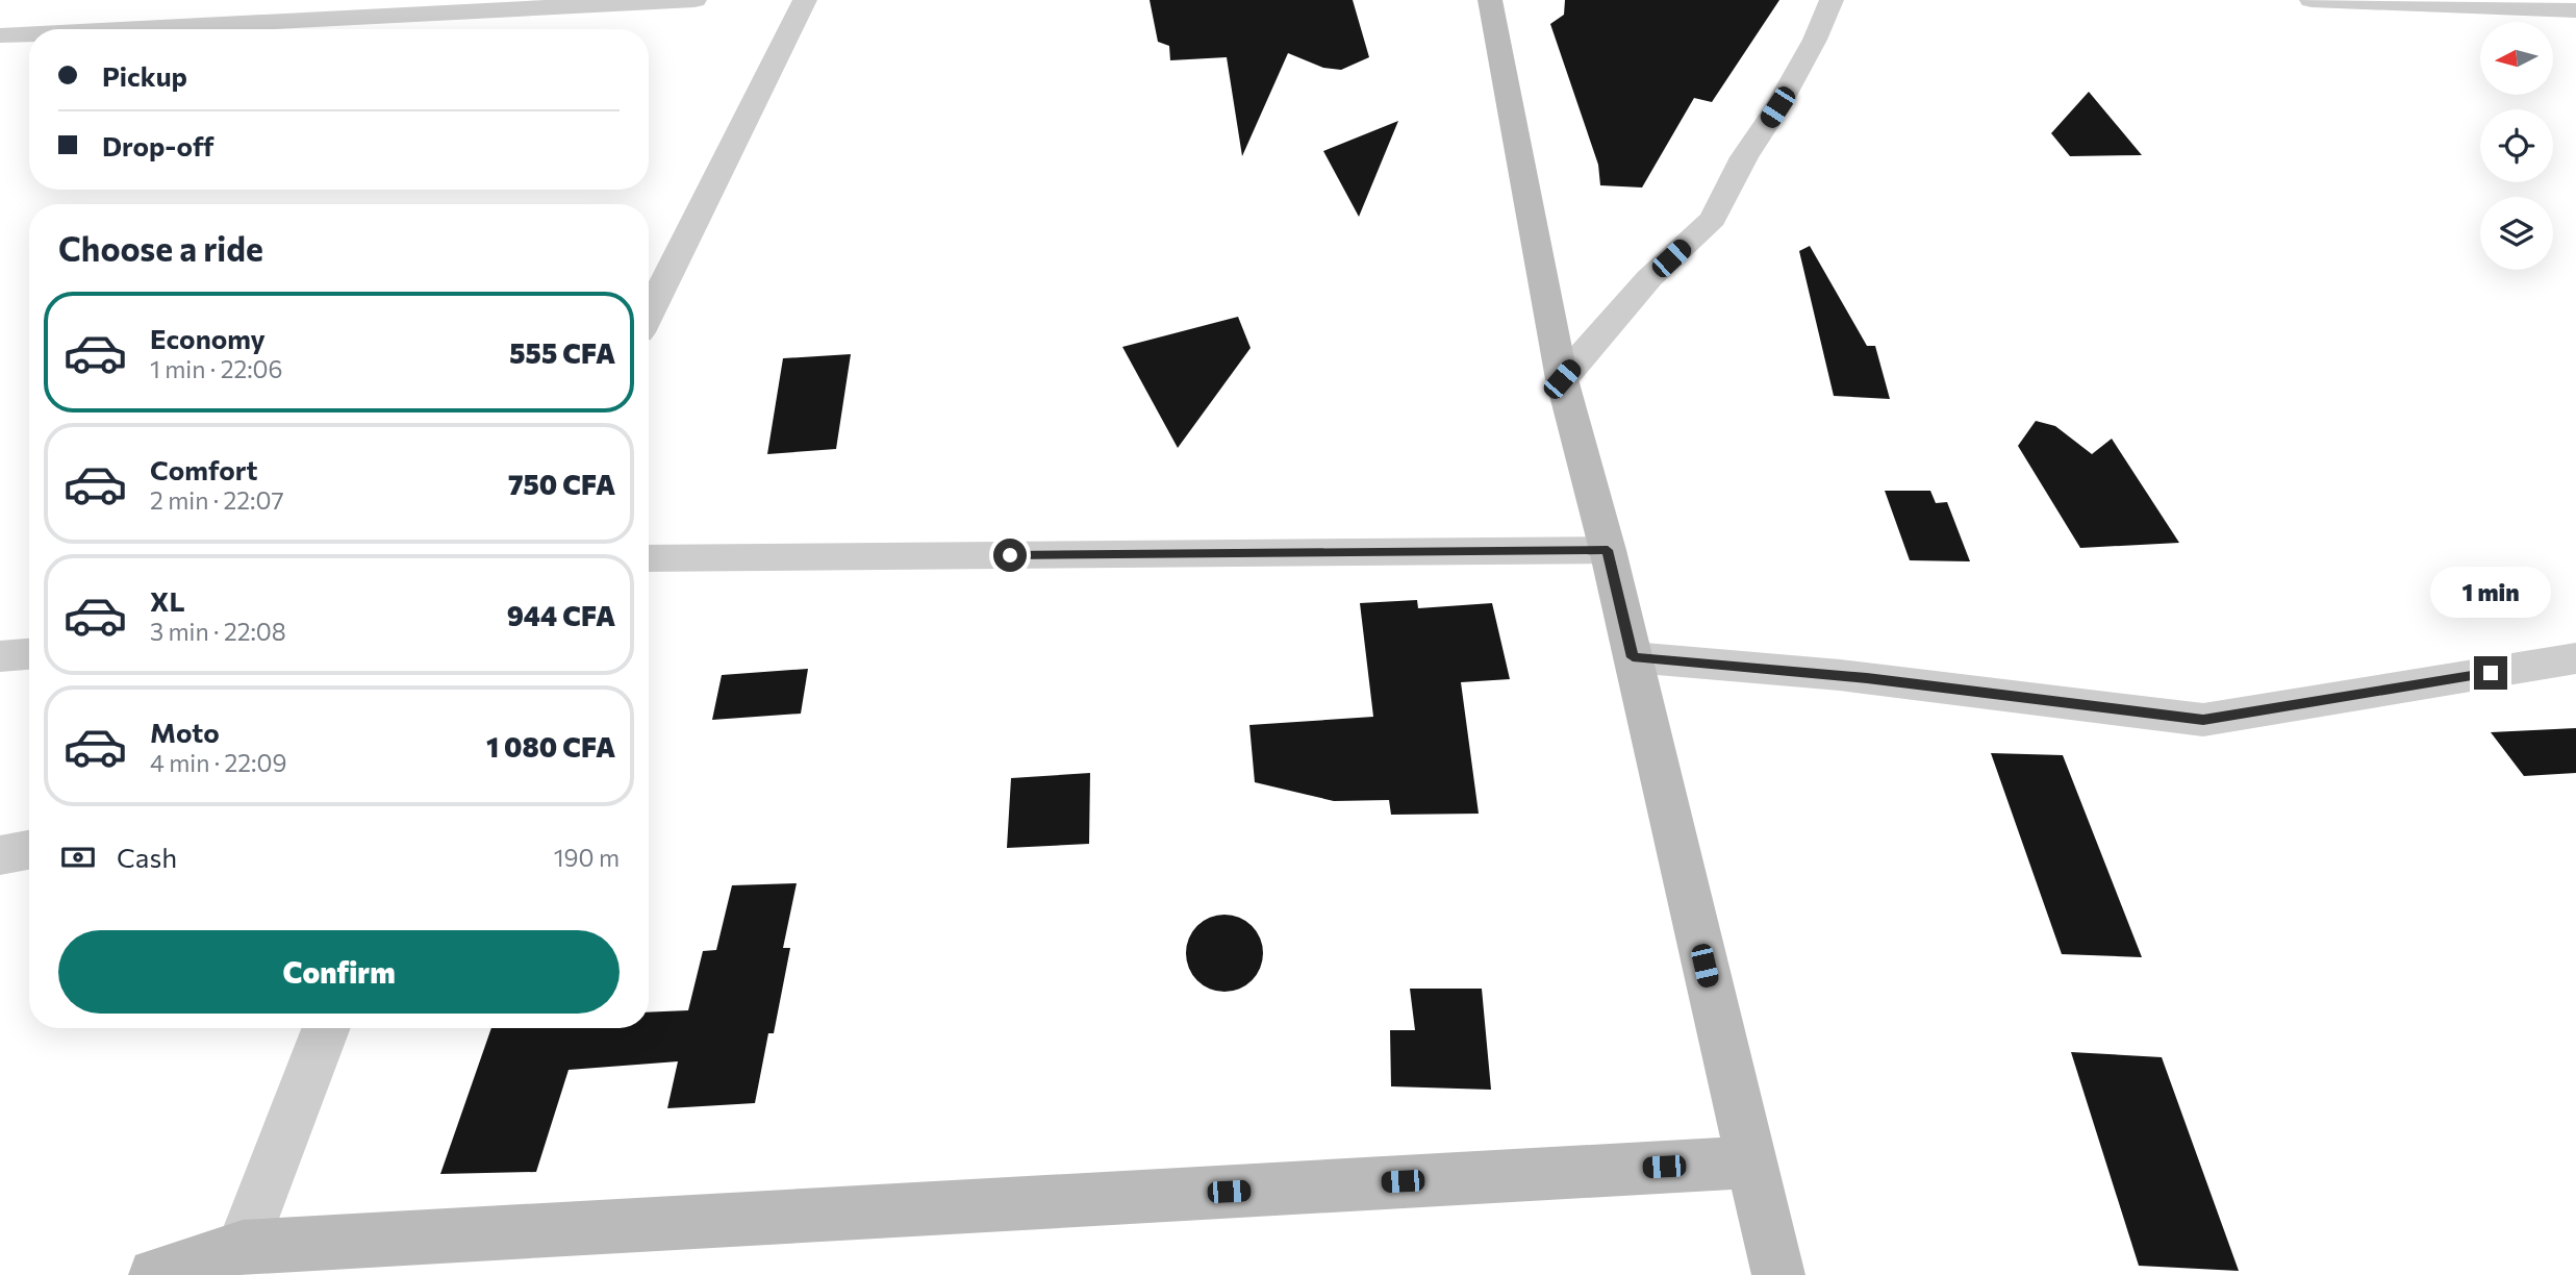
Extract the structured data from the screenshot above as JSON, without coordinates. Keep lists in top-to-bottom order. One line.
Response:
{"north":"left","page":{"banner":["Pickup","Drop-off"],"heading":"Choose a ride","list":[{"name":"Economy","note":"1 min · 22:06","value":"555 CFA"},{"name":"Comfort","note":"2 min · 22:07","value":"750 CFA"},{"name":"XL","note":"3 min · 22:08","value":"944 CFA"},{"name":"Moto","note":"4 min · 22:09","value":"1 080 CFA"}],"bubble":"1 min","pay":["Cash","190 m"],"buttons":"Confirm"}}
